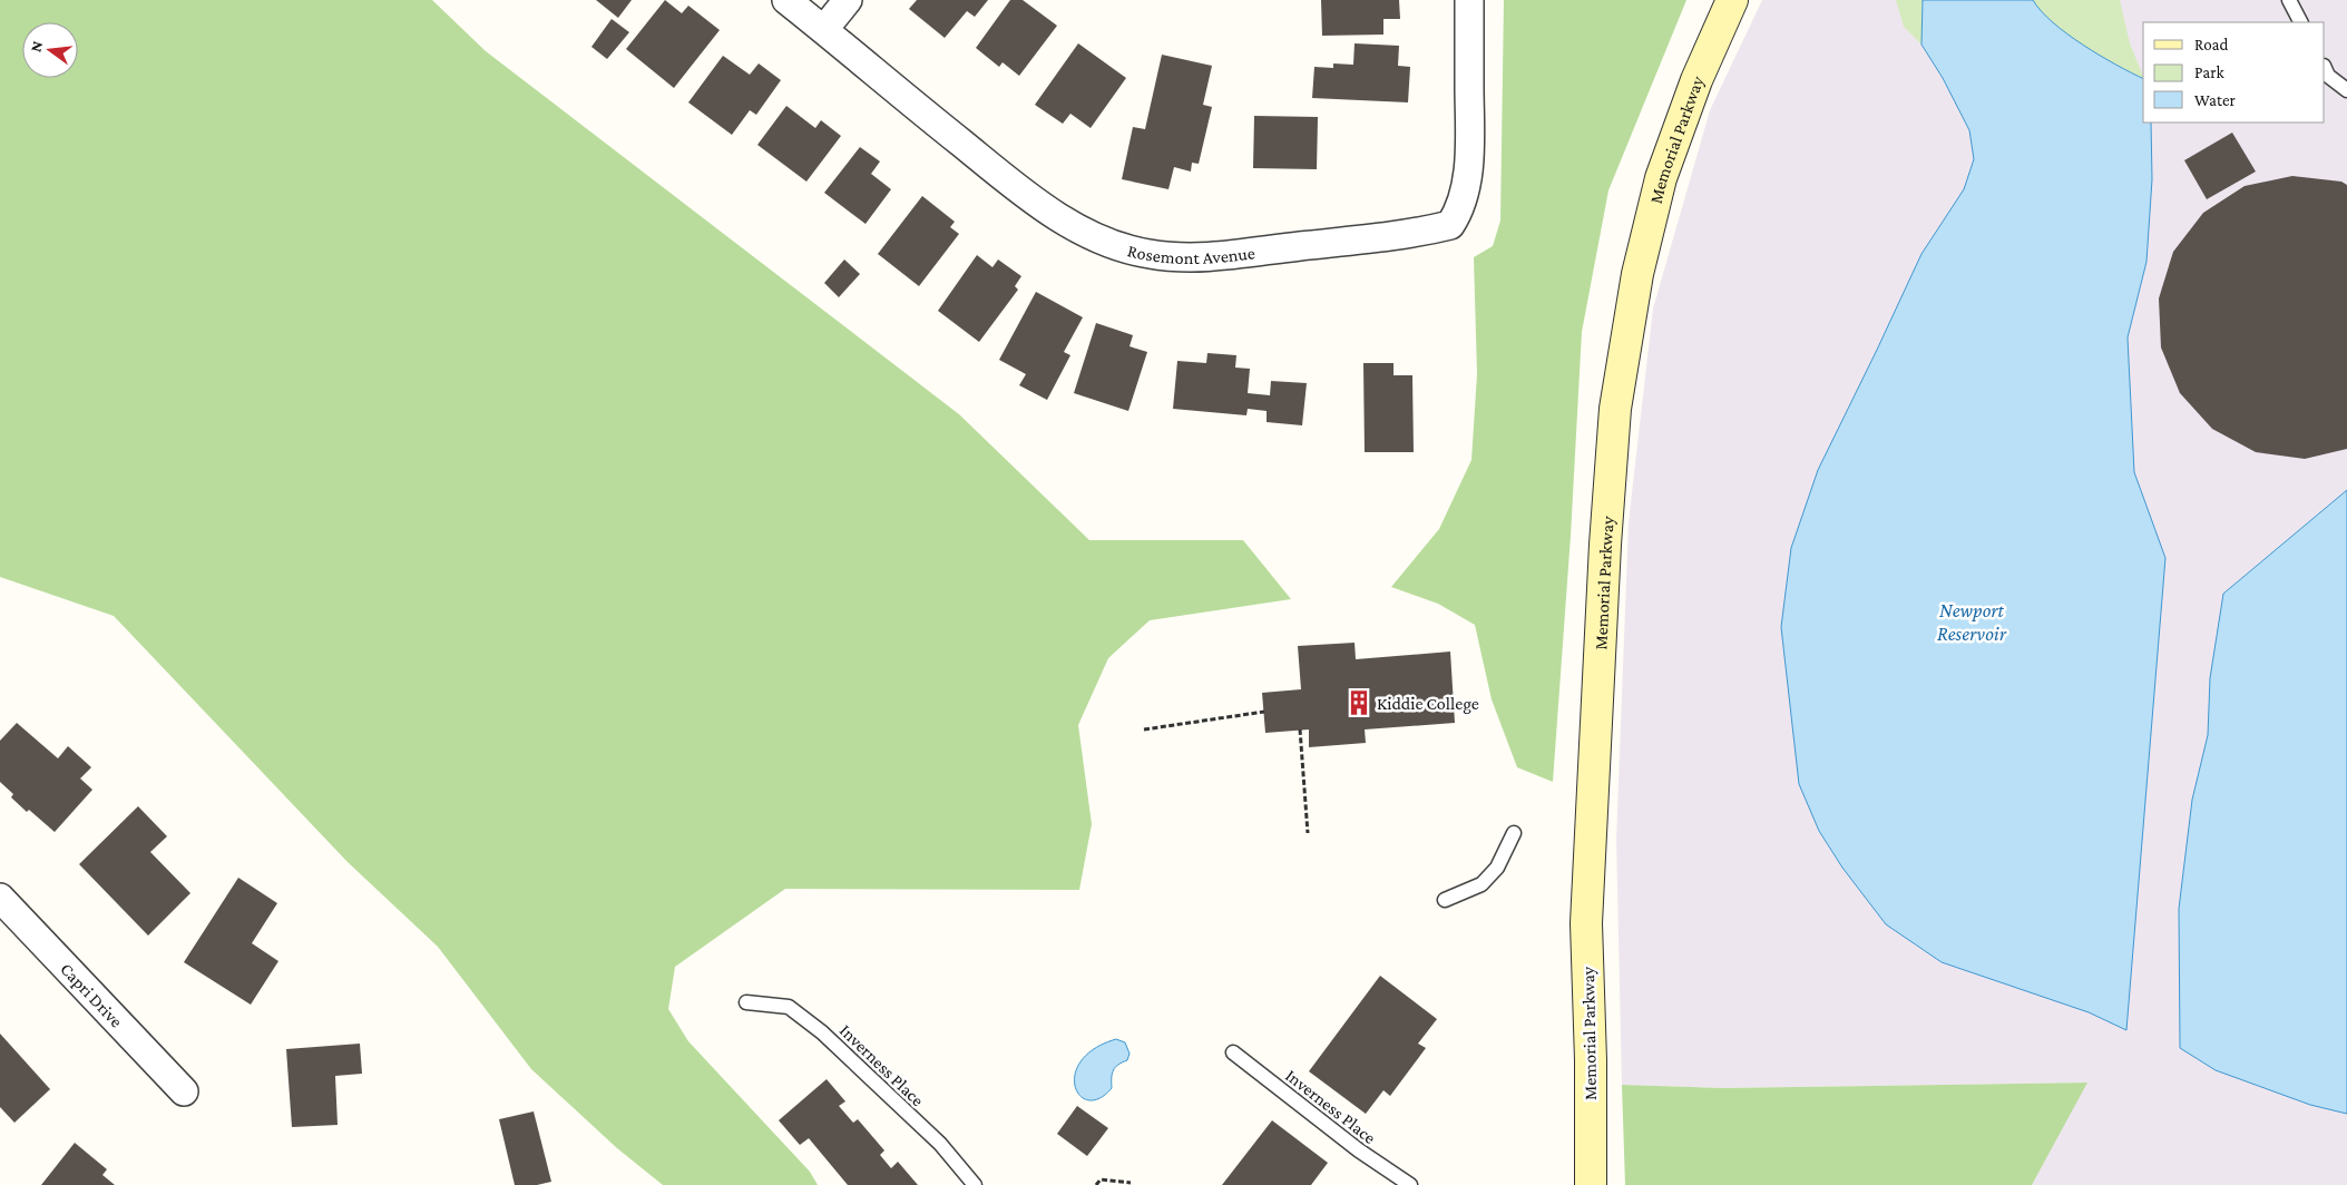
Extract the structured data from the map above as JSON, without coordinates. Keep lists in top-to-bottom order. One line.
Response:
{"streets":{"main road":["Memorial Parkway"],"street":["Rosemont Avenue","Capri Drive"],"lane":["Inverness Place"]},"water":["Newport Reservoir"],"places":{"building":["Kiddie College"]},"legend":["Road","Park","Water"],"north":"left"}
